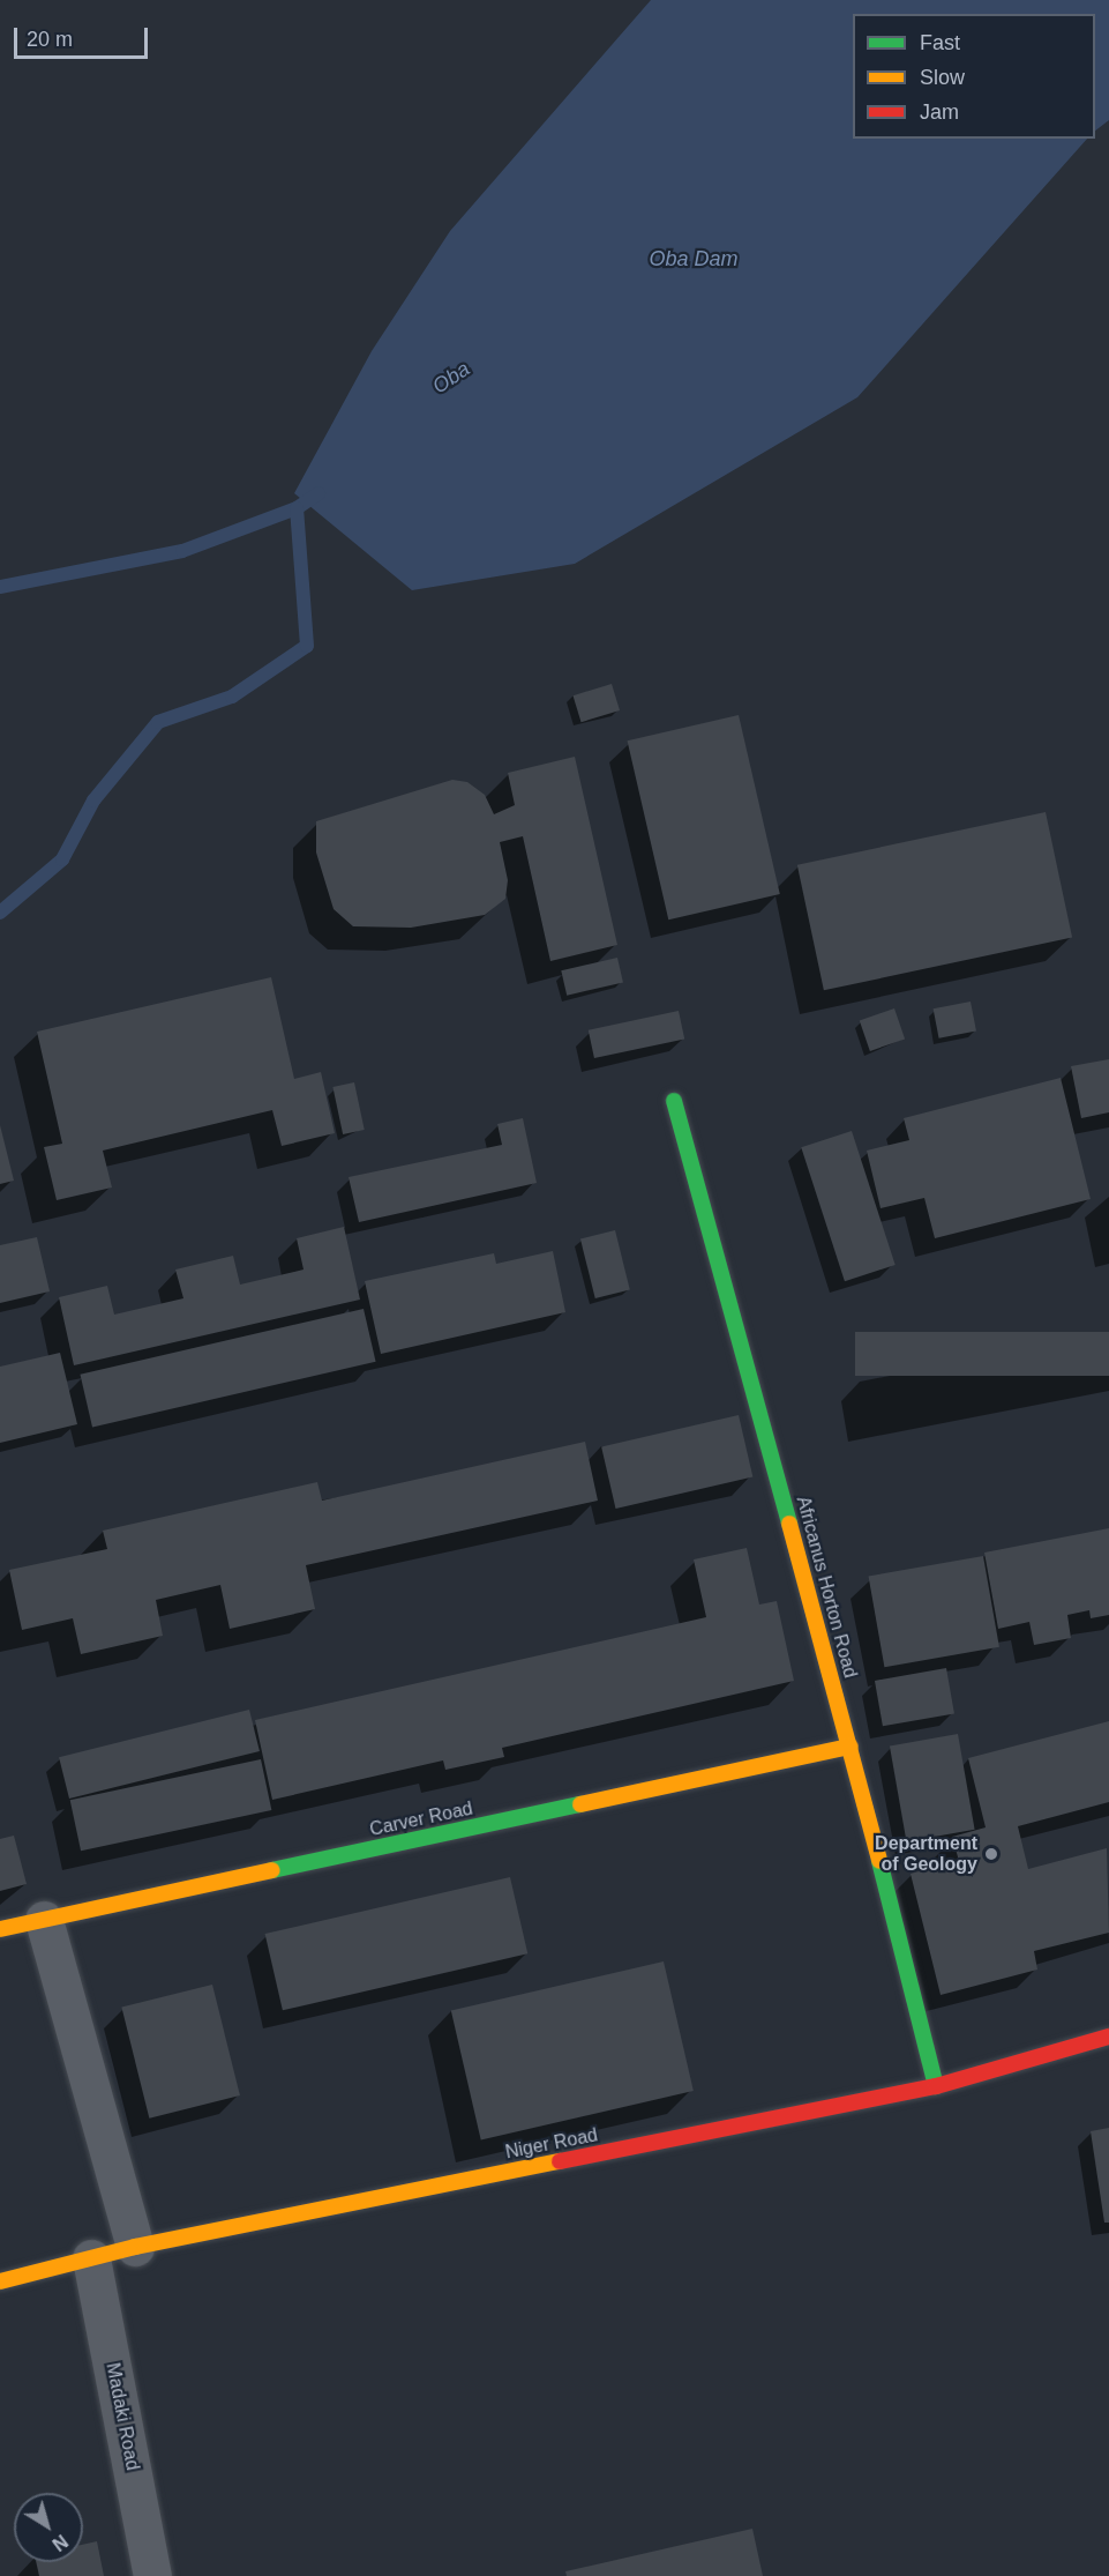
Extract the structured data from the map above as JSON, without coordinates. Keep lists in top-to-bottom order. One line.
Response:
{"streets":{"street":["Africanus Horton Road","Carver Road","Niger Road","Madaki Road"]},"crossings":[["Africanus Horton Road","Carver Road"],["Africanus Horton Road","Niger Road"],["Niger Road","Madaki Road"]],"water":["Oba Dam","Oba"],"places":["Department of Geology"],"legend":["Fast","Slow","Jam"],"scale_bar":"20 m","north":"bottom right"}
